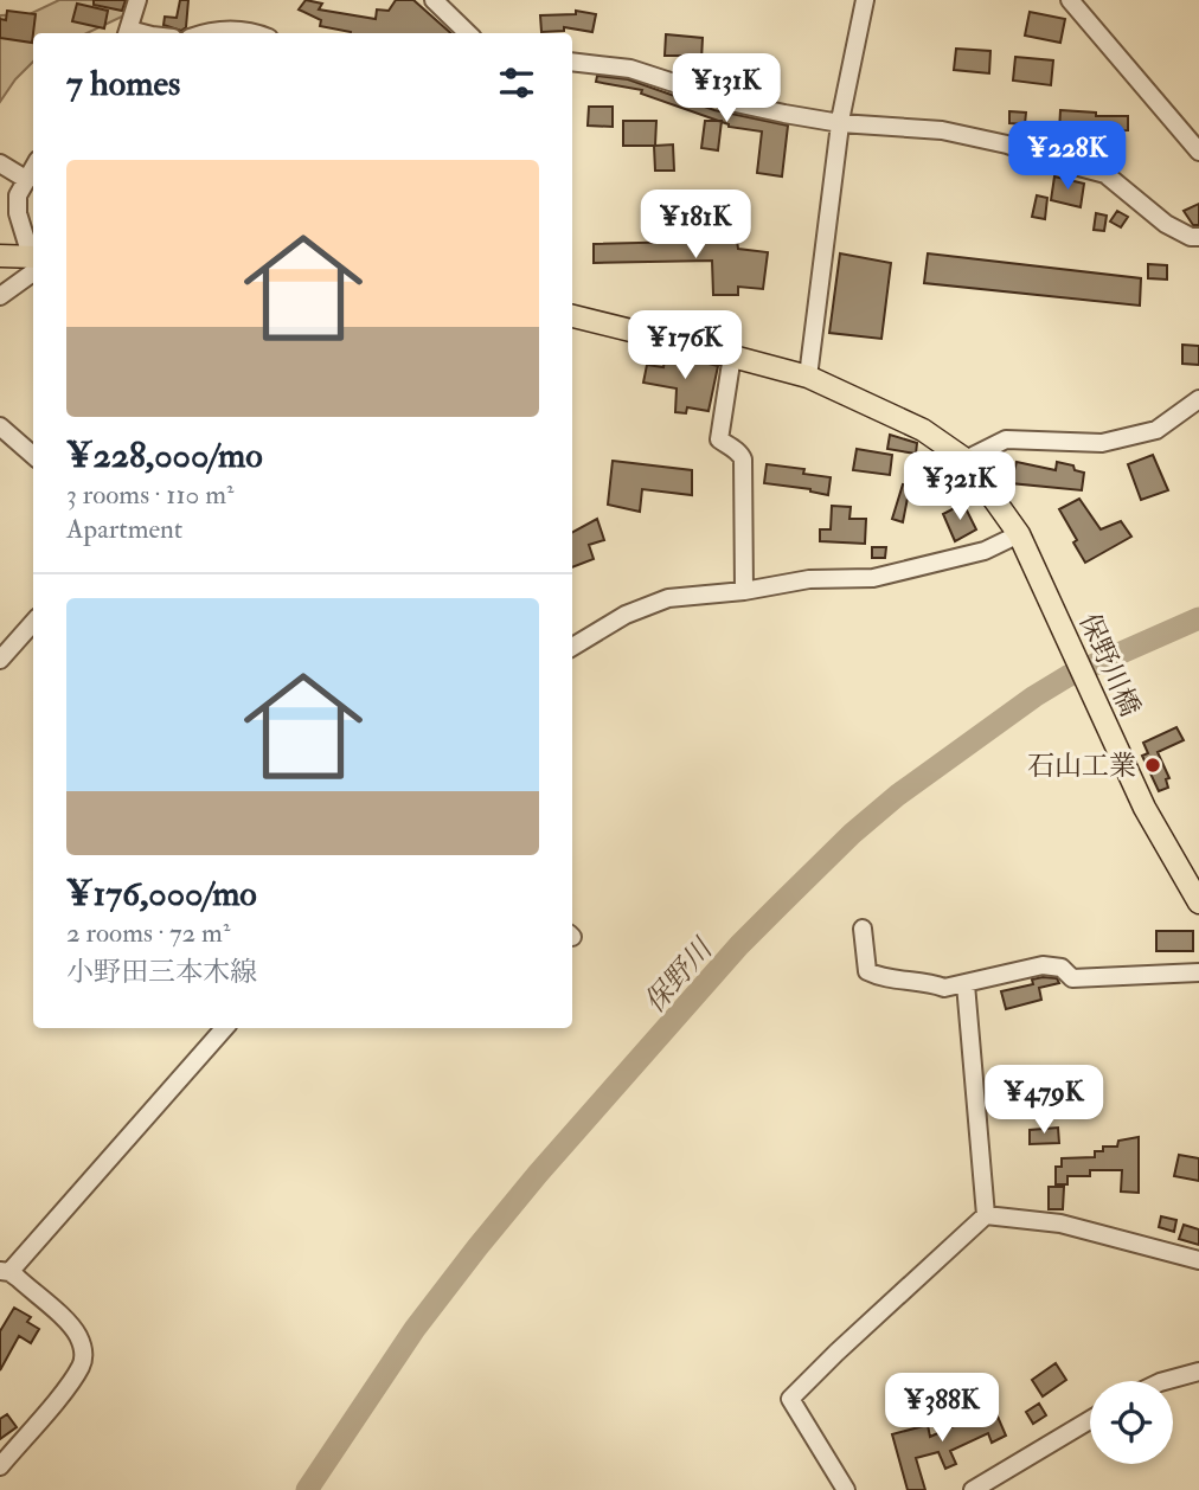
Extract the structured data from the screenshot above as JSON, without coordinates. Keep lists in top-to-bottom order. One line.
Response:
{"streets":{"main road":["保野川橋"]},"water":["保野川"],"places":["石山工業"],"page":{"heading":"7 homes","price":["¥131K","¥228K","¥181K","¥176K","¥321K","¥479K","¥388K"],"list":[{"name":"¥228,000/mo","note":"3 rooms · 110 m² · Apartment"},{"name":"¥176,000/mo","note":"2 rooms · 72 m² · 小野田三本木線"}]}}
